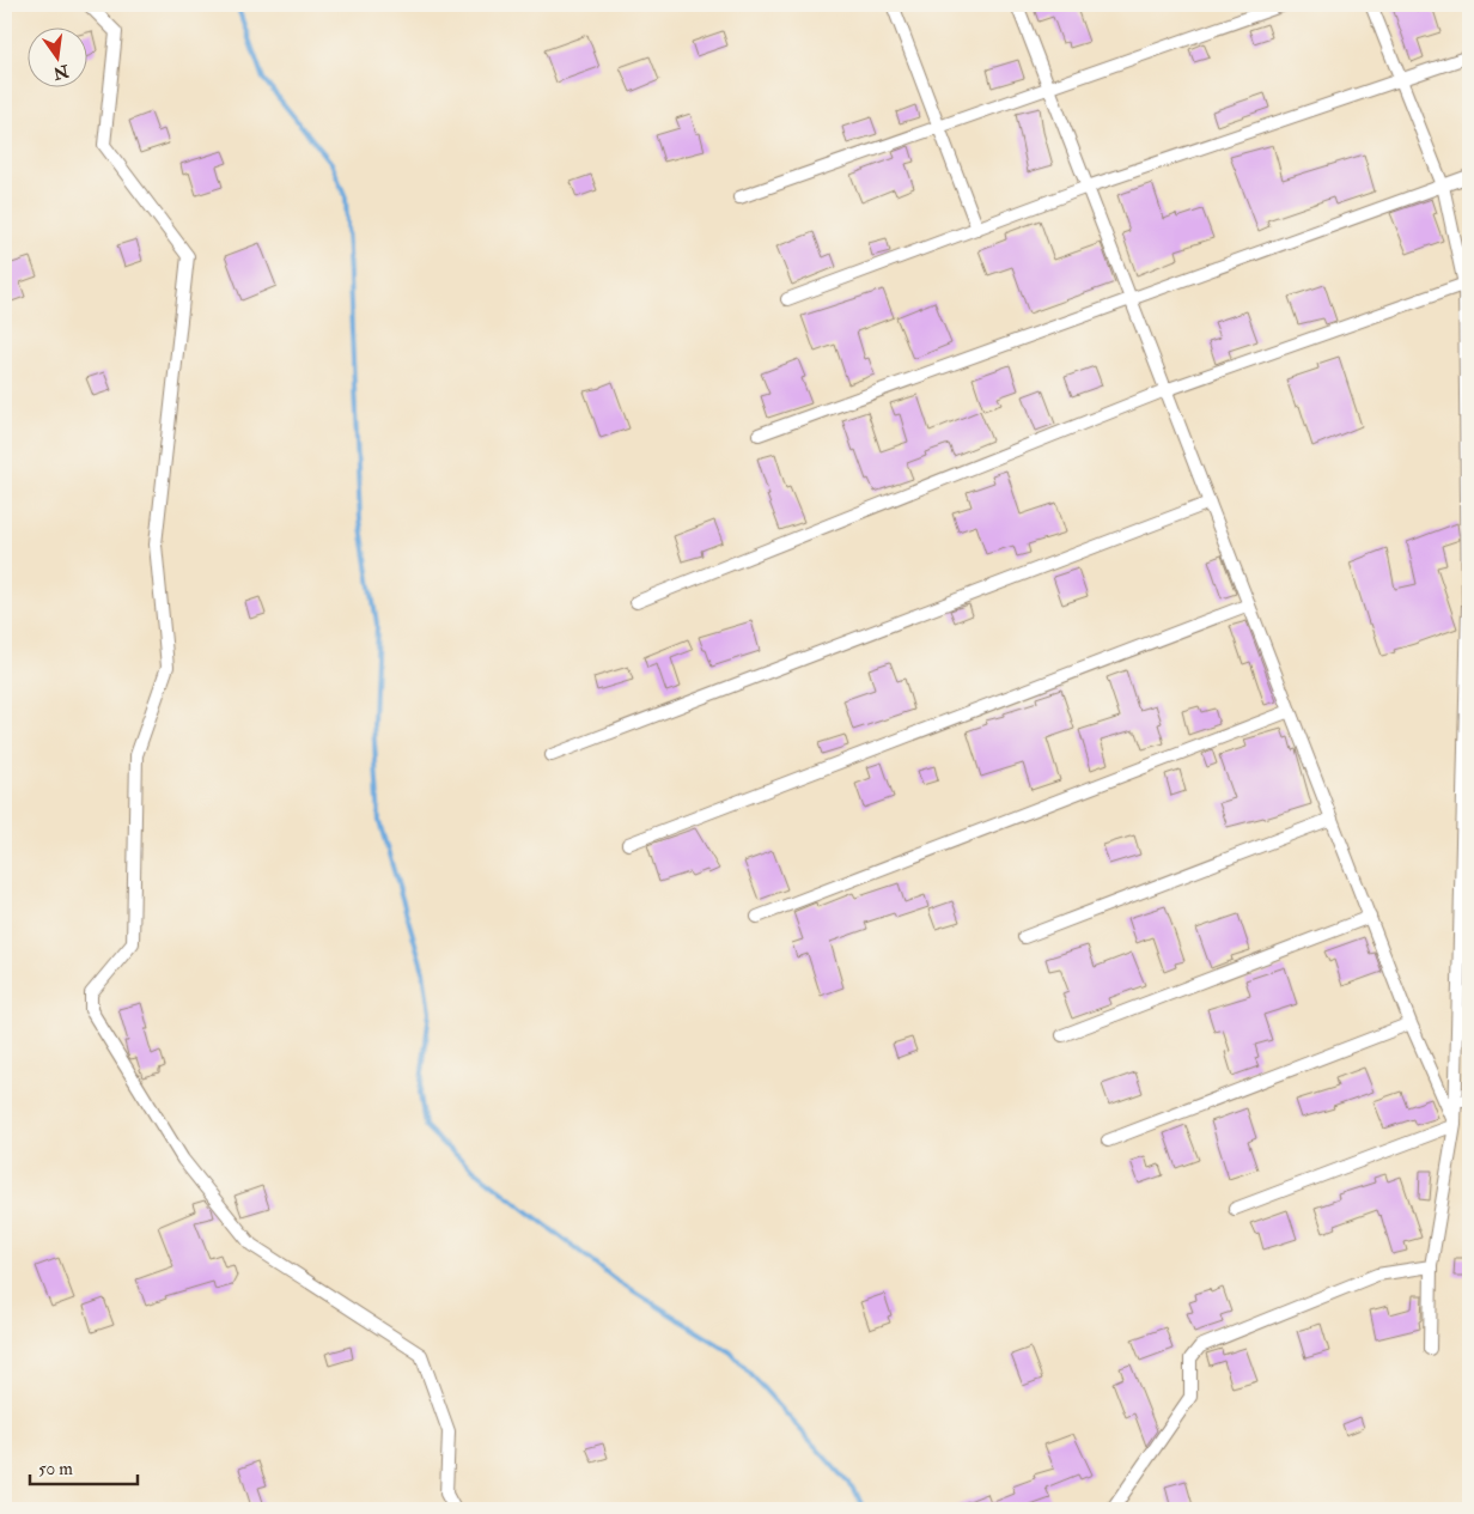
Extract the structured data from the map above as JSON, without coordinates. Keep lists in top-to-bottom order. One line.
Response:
{"scale_bar":"50 m","north":"bottom"}
